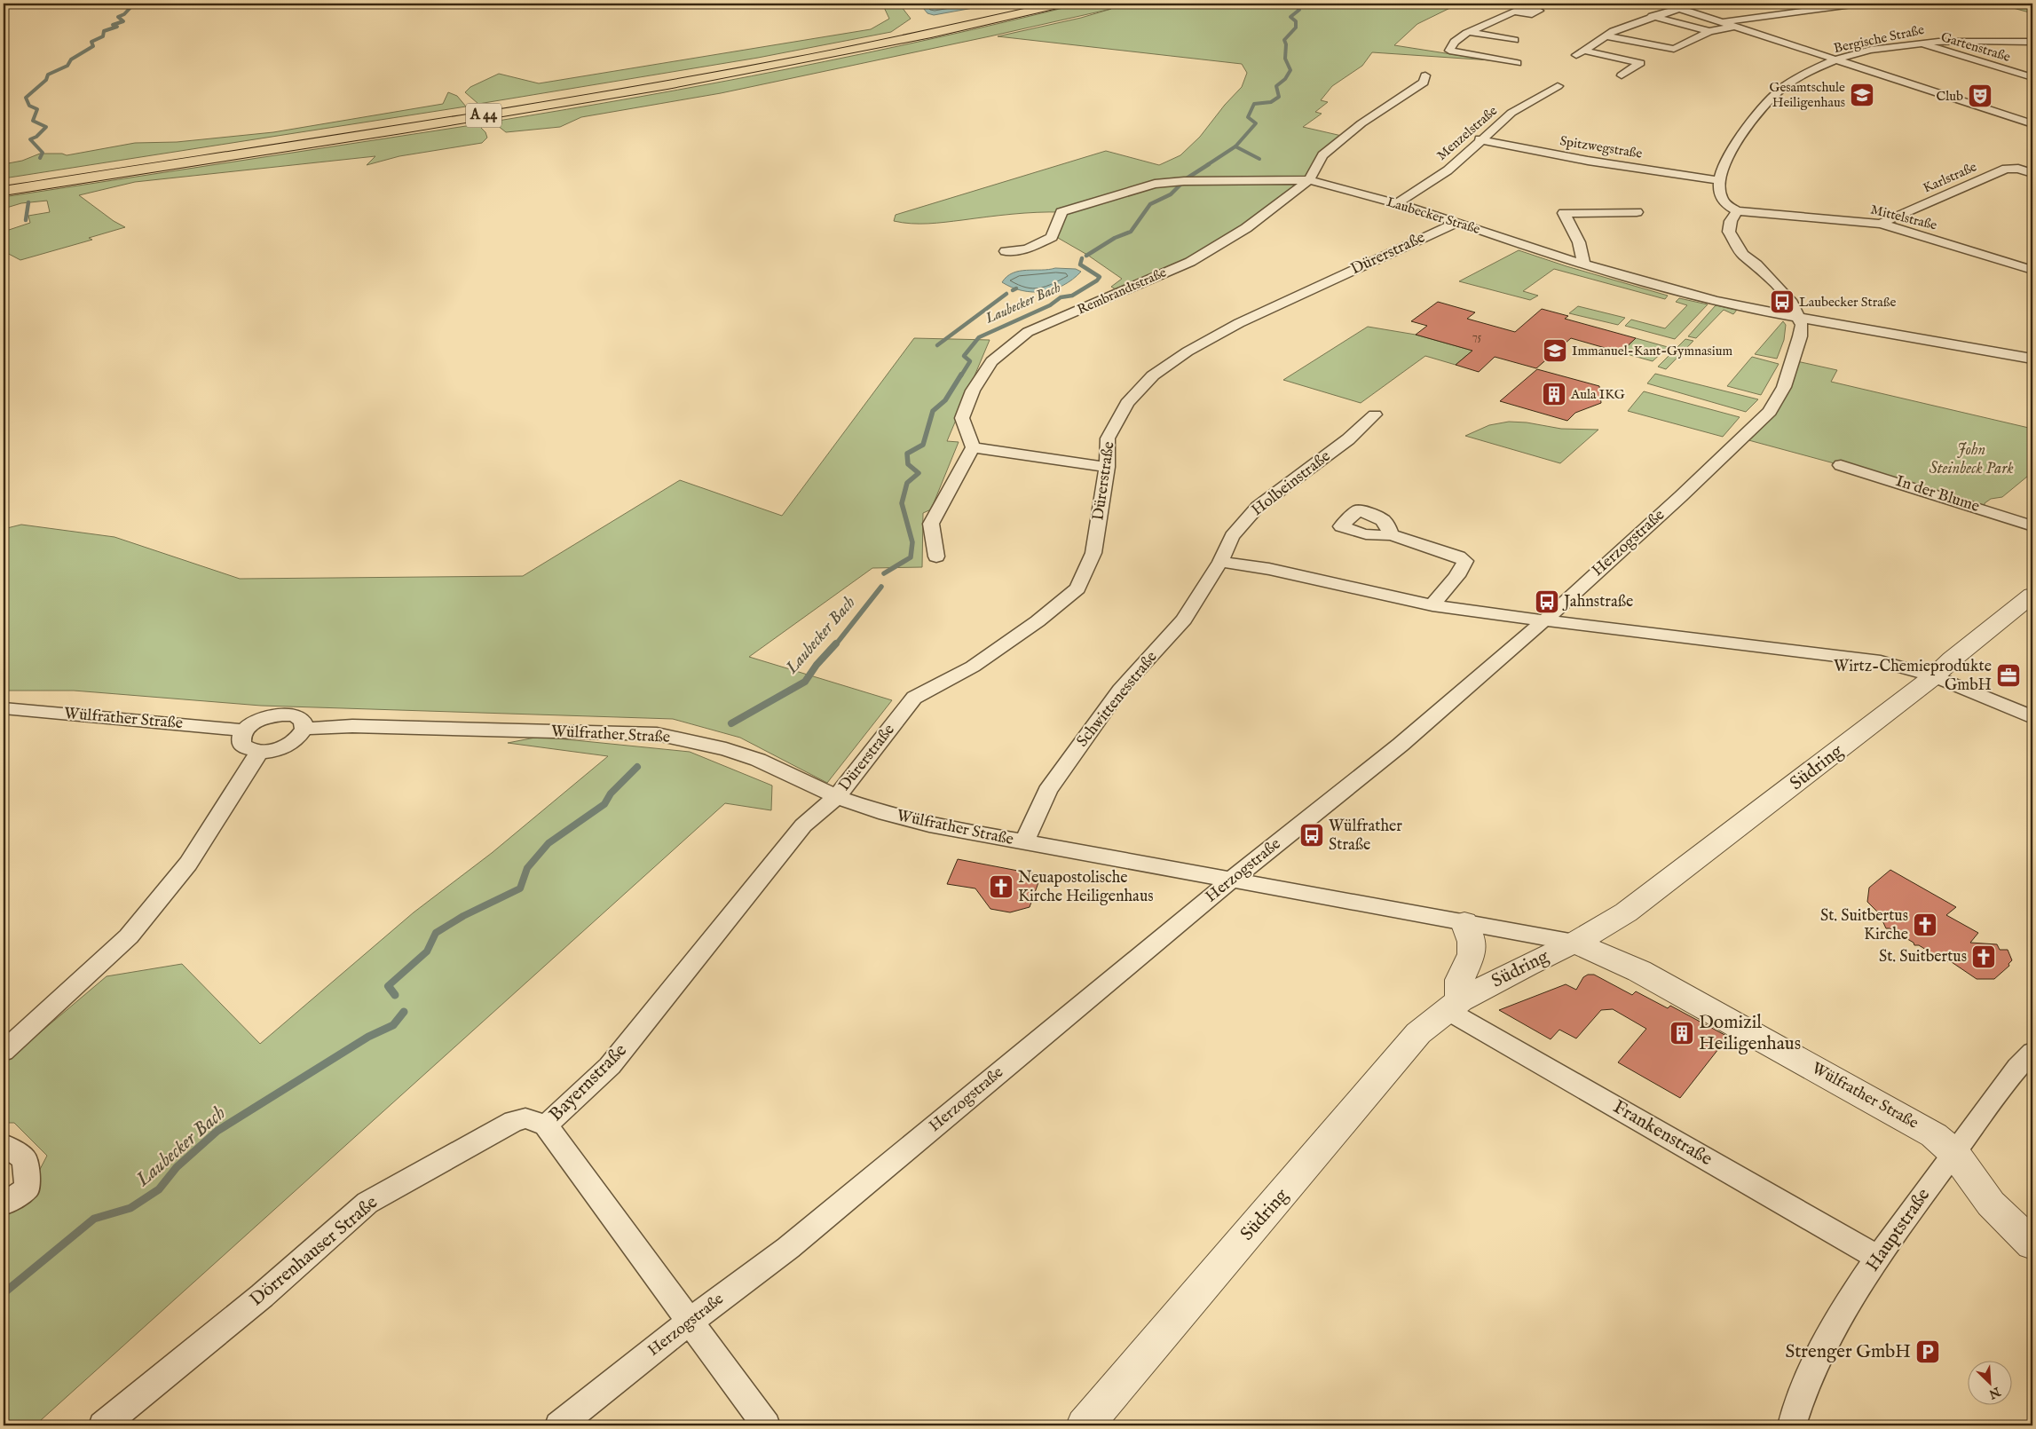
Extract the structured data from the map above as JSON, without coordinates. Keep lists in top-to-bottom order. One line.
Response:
{"streets":{"highway":["A 44"],"street":["Bergische Straße","Gartenstraße","Menzelstraße","Spitzwegstraße","Karlstraße","Laubecker Straße","Mittelstraße","Dürerstraße","Rembrandtstraße","Holbeinstraße","In der Blume","Herzogstraße","Schwittenesstraße","Wülfrather Straße","Südring","Bayernstraße","Frankenstraße","Hauptstraße","Dörrenhauser Straße"]},"crossings":[["Bergische Straße","Gartenstraße"],["Bergische Straße","Spitzwegstraße"],["Menzelstraße","Spitzwegstraße"],["Menzelstraße","Laubecker Straße"],["Karlstraße","Mittelstraße"],["Laubecker Straße","Dürerstraße"],["Laubecker Straße","Rembrandtstraße"],["Laubecker Straße","Herzogstraße"],["Dürerstraße","Wülfrather Straße"],["Dürerstraße","Bayernstraße"],["Holbeinstraße","Schwittenesstraße"],["Herzogstraße","Wülfrather Straße"],["Herzogstraße","Bayernstraße"],["Schwittenesstraße","Wülfrather Straße"],["Wülfrather Straße","Südring"],["Wülfrather Straße","Bayernstraße"],["Wülfrather Straße","Hauptstraße"],["Südring","Frankenstraße"],["Bayernstraße","Dörrenhauser Straße"],["Frankenstraße","Hauptstraße"]],"water":["Laubecker Bach"],"parks":["John Steinbeck Park"],"places":{"school or university":["Gesamtschule Heiligenhaus","Immanuel-Kant-Gymnasium"],"theatre":["Club"],"bus stop":["Laubecker Straße","Jahnstraße","Wülfrather Straße"],"building":["Aula IKG","Domizil Heiligenhaus"],"office":["Wirtz-Chemieprodukte GmbH"],"church":["Neuapostolische Kirche Heiligenhaus","St. Suitbertus Kirche","St. Suitbertus"],"parking":["Strenger GmbH"]},"house_numbers":["75"],"north":"bottom right"}
